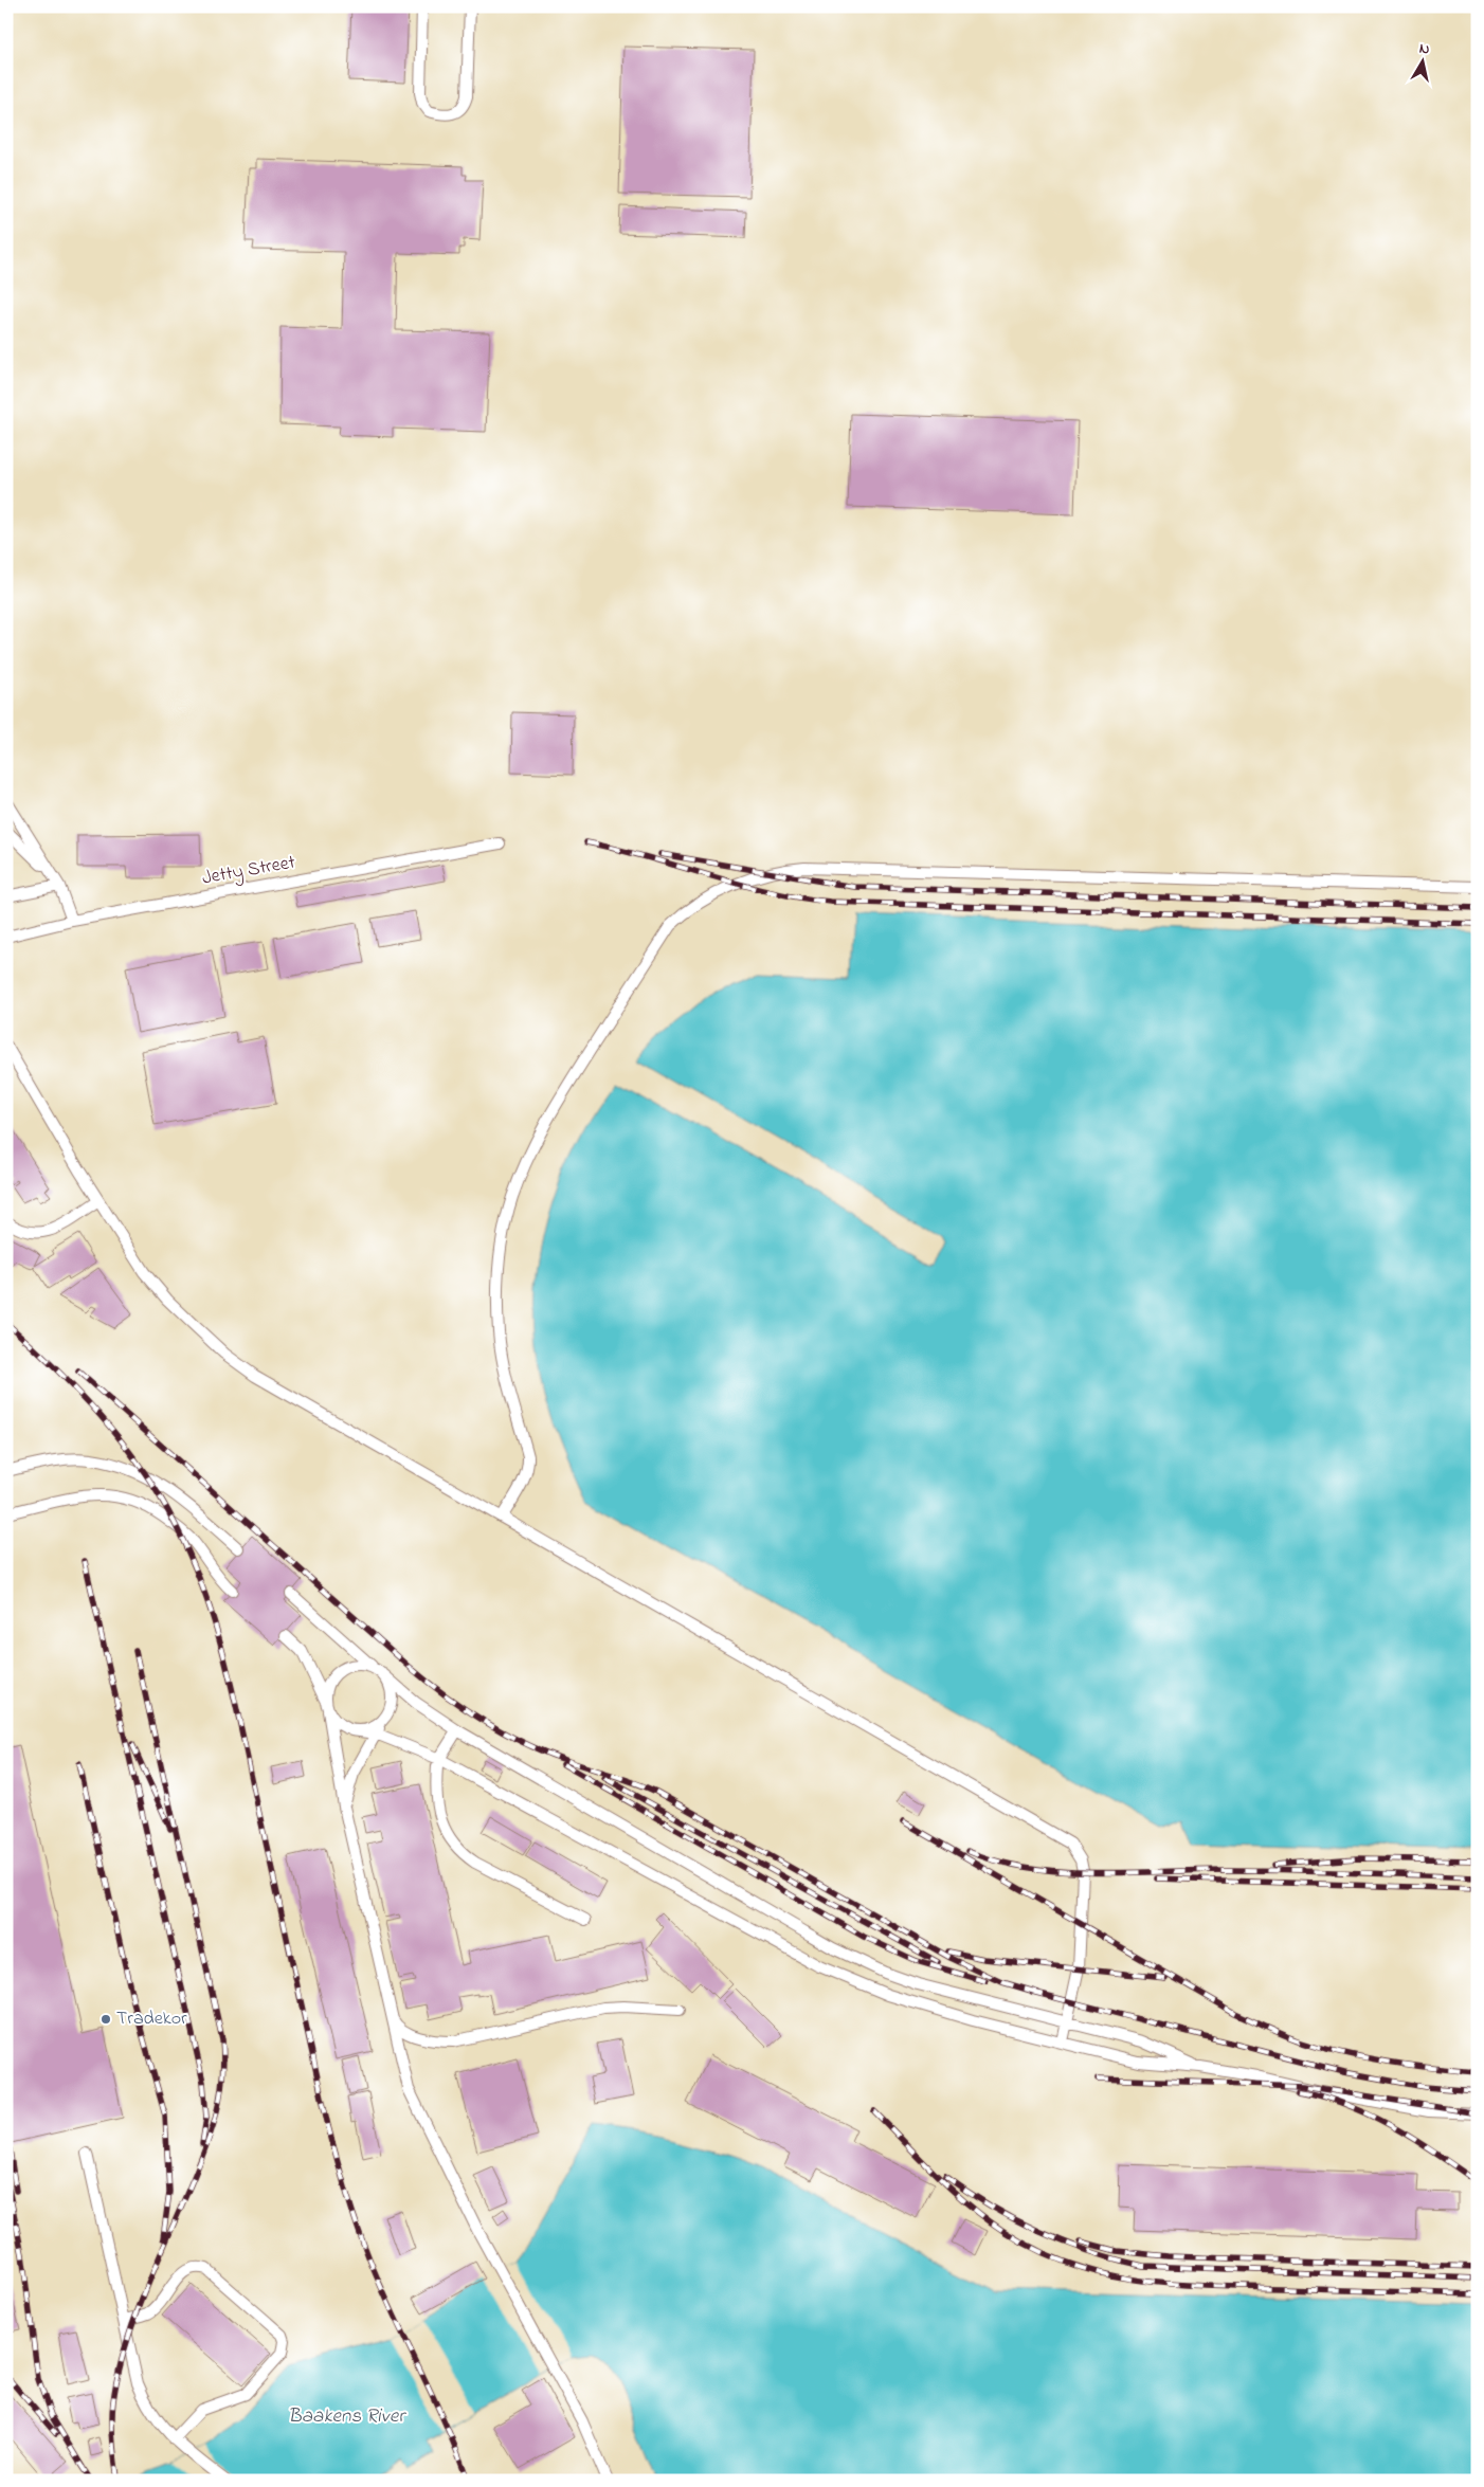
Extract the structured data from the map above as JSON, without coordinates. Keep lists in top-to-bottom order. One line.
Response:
{"streets":{"lane":["Jetty Street"]},"water":["Baakens River"],"places":["Tradekor"],"north":"top"}
